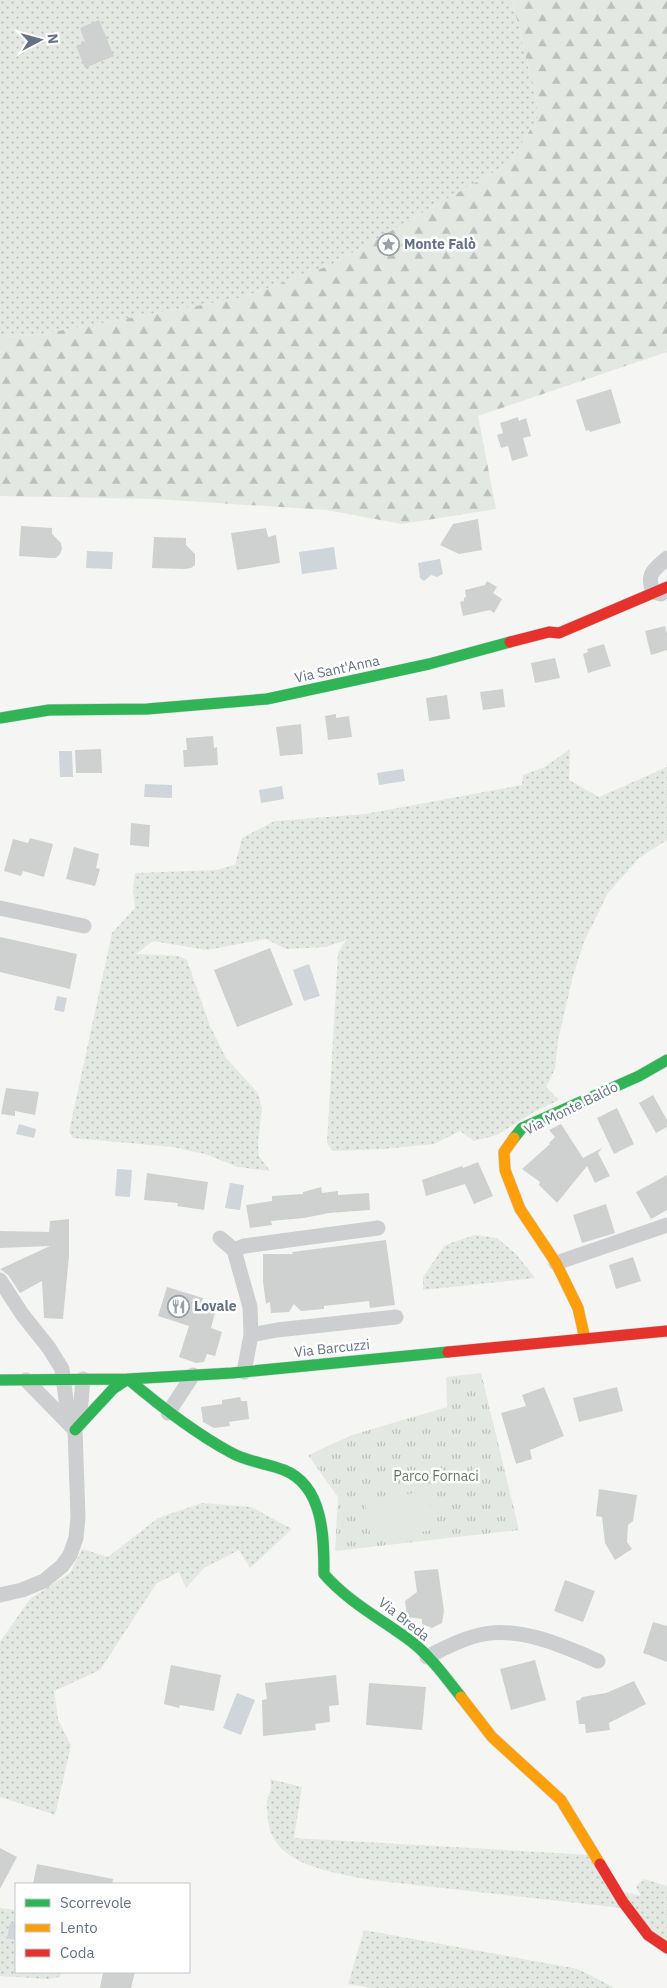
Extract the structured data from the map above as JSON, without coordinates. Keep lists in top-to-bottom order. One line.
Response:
{"streets":{"street":["Via Sant'Anna","Via Monte Baldo","Via Barcuzzi","Via Breda"]},"crossings":[["Via Monte Baldo","Via Barcuzzi"],["Via Barcuzzi","Via Breda"]],"parks":["Parco Fornaci"],"places":{"place":["Monte Falò"],"restaurant":["Lovale"]},"legend":["Scorrevole","Lento","Coda"],"north":"right"}
